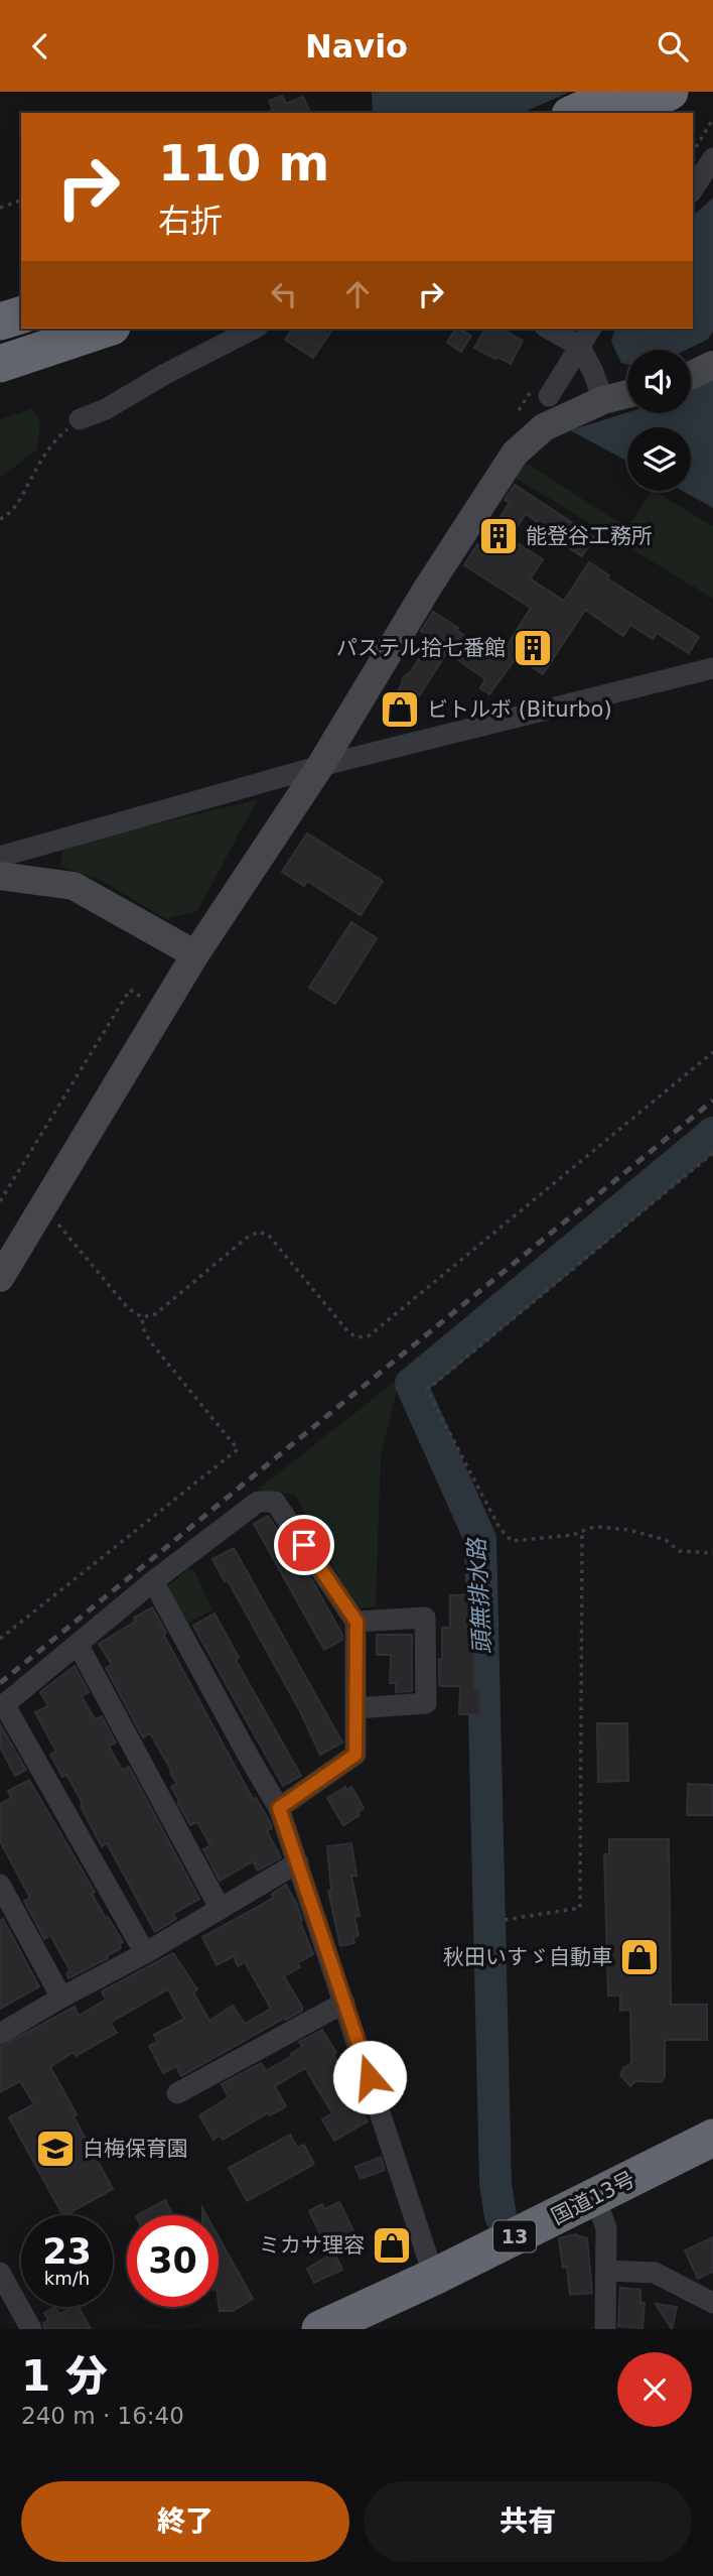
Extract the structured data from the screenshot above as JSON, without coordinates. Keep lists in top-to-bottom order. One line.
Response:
{"streets":{"highway":["国道13号","13"]},"water":["頭無排水路"],"places":{"building":["能登谷工務所","パステル拾七番館"],"shop":["ビトルボ (Biturbo)","秋田いすゞ自動車","ミカサ理容"],"school or university":["白梅保育園"]},"page":{"header":"Navio","turn":["110 m","右折"],"speed":"23 km/h","limit":"30","heading":["1 分","240 m · 16:40"],"buttons":["終了","共有"]}}
